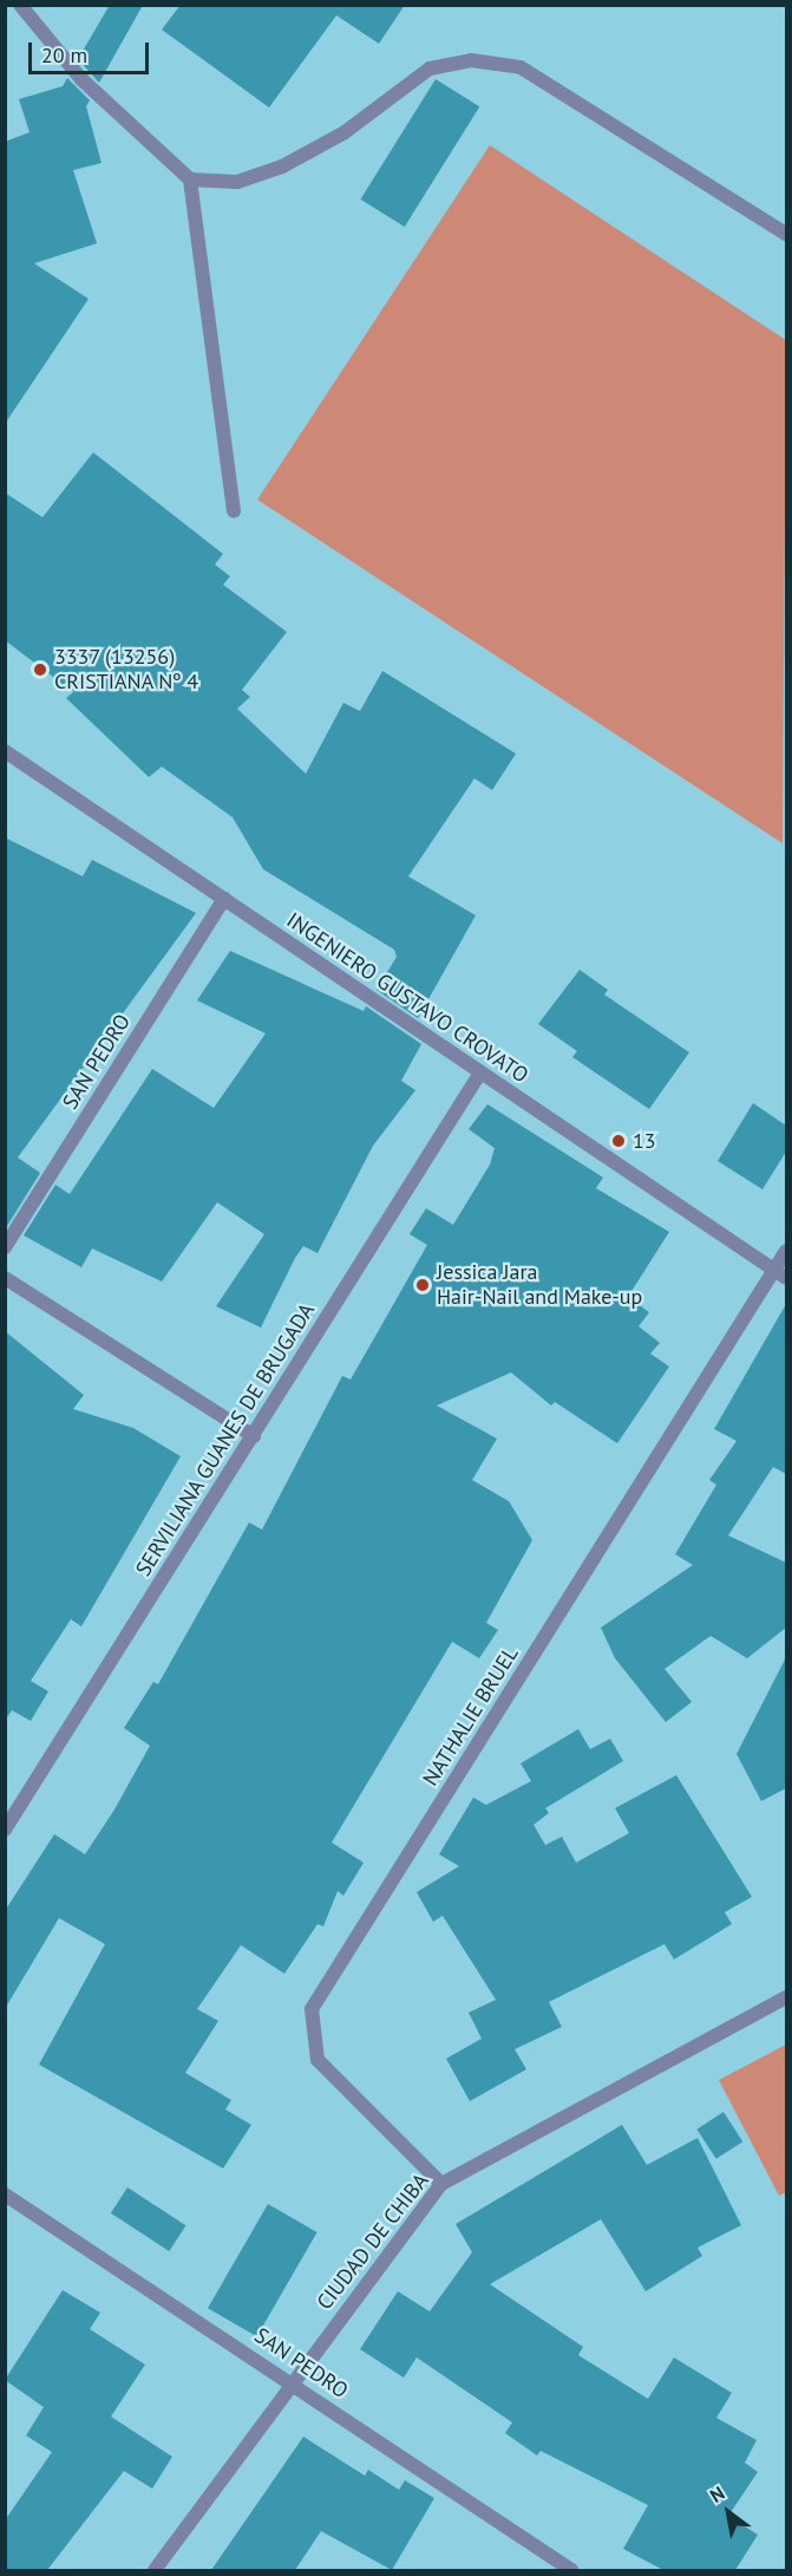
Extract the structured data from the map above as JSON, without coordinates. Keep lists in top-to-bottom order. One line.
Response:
{"streets":{"street":["INGENIERO GUSTAVO CROVATO","SAN PEDRO","SERVILIANA GUANES DE BRUGADA","NATHALIE BRUEL","CIUDAD DE CHIBA"]},"crossings":[["INGENIERO GUSTAVO CROVATO","SAN PEDRO"],["INGENIERO GUSTAVO CROVATO","SERVILIANA GUANES DE BRUGADA"],["INGENIERO GUSTAVO CROVATO","NATHALIE BRUEL"],["SAN PEDRO","CIUDAD DE CHIBA"],["NATHALIE BRUEL","CIUDAD DE CHIBA"]],"places":["3337 (13256) CRISTIANA Nº 4","13","Jessica Jara Hair-Nail and Make-up"],"scale_bar":"20 m","north":"top left"}
